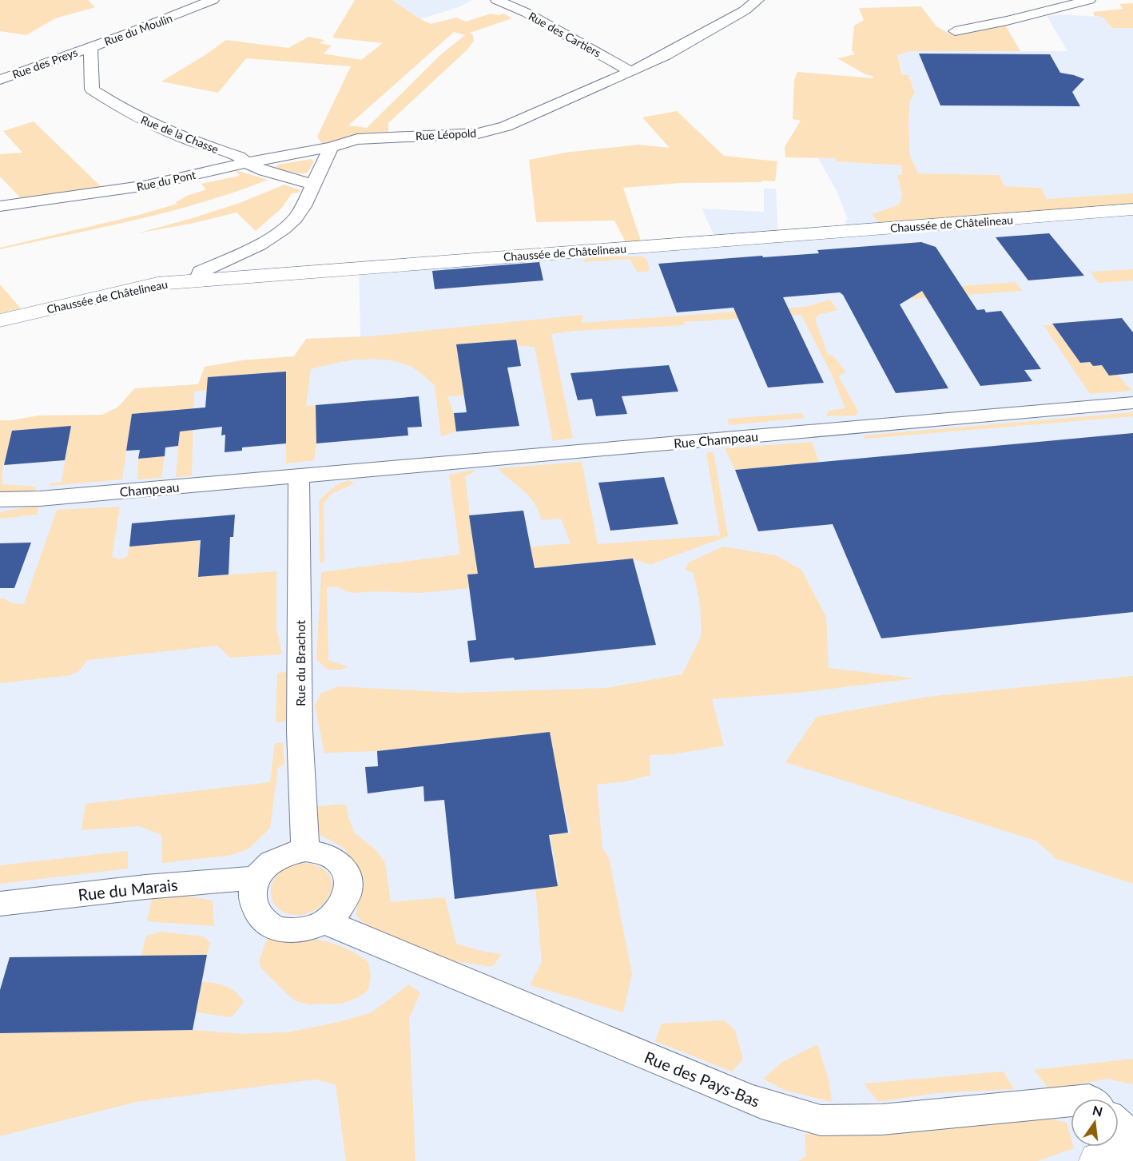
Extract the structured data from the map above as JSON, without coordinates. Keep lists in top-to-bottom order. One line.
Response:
{"streets":{"main road":["Chaussée de Châtelineau"],"street":["Rue du Moulin","Rue des Cartiers","Rue des Preys","Rue de la Chasse","Rue Léopold","Rue du Pont","Rue Champeau","Champeau","Rue du Brachot","Rue du Marais","Rue des Pays-Bas"]},"crossings":[["Rue du Moulin","Rue des Preys"],["Rue du Moulin","Rue de la Chasse"],["Rue des Cartiers","Rue Léopold"],["Rue des Preys","Rue de la Chasse"],["Rue de la Chasse","Rue du Pont"],["Rue Léopold","Rue du Pont"],["Rue Champeau","Champeau"],["Rue Champeau","Rue du Brachot"],["Champeau","Rue du Brachot"],["Rue du Brachot","Rue du Marais"],["Rue du Brachot","Rue des Pays-Bas"],["Rue du Marais","Rue des Pays-Bas"]],"north":"top"}
